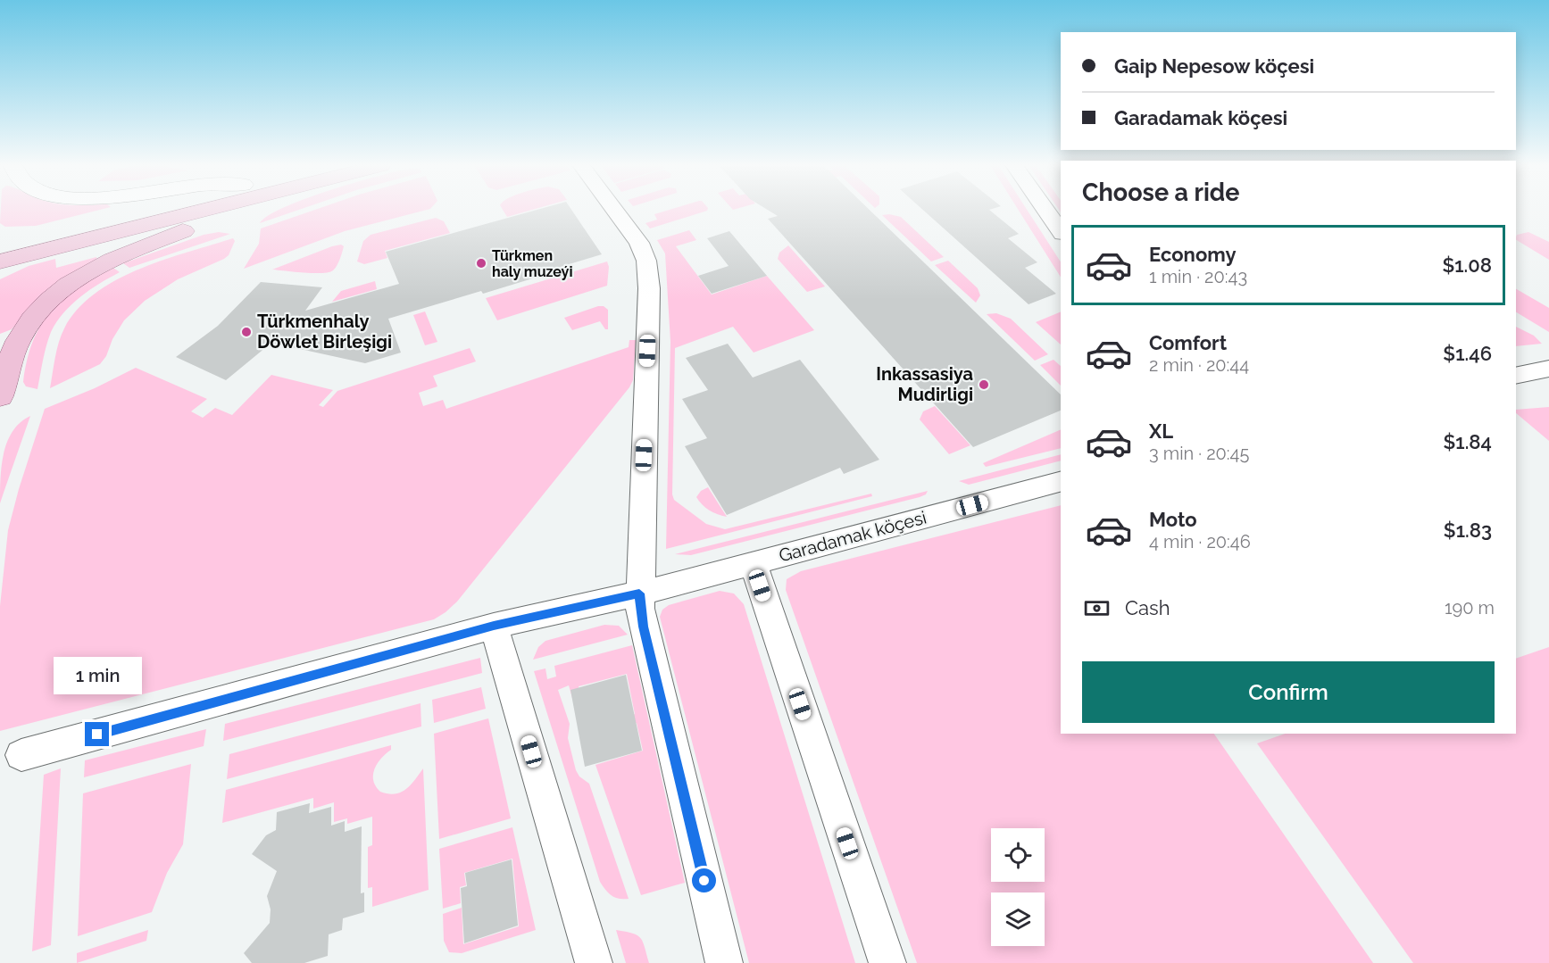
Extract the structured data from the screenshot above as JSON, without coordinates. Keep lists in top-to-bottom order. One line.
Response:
{"streets":{"street":["Garadamak köçesi"]},"places":["Türkmen haly muzeýi","Türkmenhaly Döwlet Birleşigi","Inkassasiya Mudirligi"],"page":{"banner":["Gaip Nepesow köçesi","Garadamak köçesi"],"heading":"Choose a ride","list":[{"name":"Economy","note":"1 min · 20:43","value":"$1.08"},{"name":"Comfort","note":"2 min · 20:44","value":"$1.46"},{"name":"XL","note":"3 min · 20:45","value":"$1.84"},{"name":"Moto","note":"4 min · 20:46","value":"$1.83"}],"pay":["Cash","190 m"],"buttons":"Confirm","bubble":"1 min"}}
